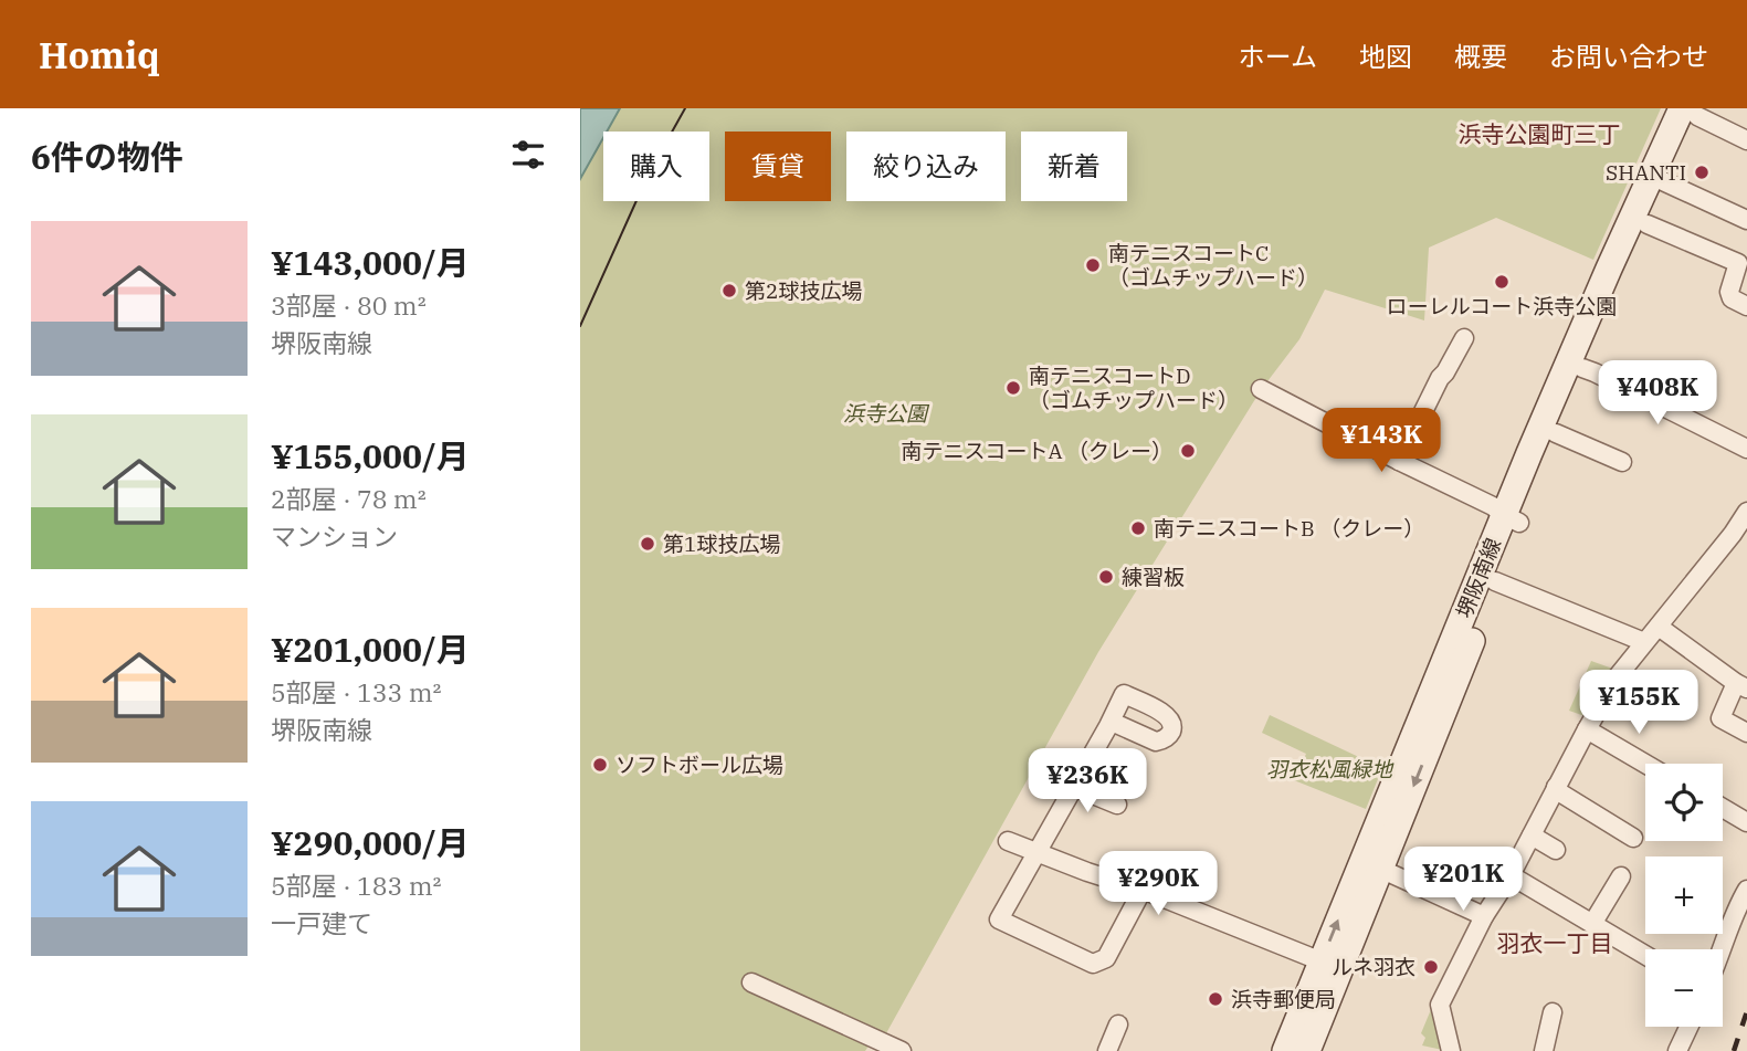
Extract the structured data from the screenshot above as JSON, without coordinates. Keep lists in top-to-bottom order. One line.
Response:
{"streets":{"main road":["堺阪南線"]},"districts":["浜寺公園町三丁","羽衣一丁目"],"parks":["浜寺公園","羽衣松風緑地"],"places":["SHANTI","南テニスコートC （ゴムチップハード）","ローレルコート浜寺公園","第2球技広場","南テニスコートD （ゴムチップハード）","南テニスコートA （クレー）","南テニスコートB （クレー）","第1球技広場","練習板","ソフトボール広場","ルネ羽衣","浜寺郵便局"],"page":{"header":"Homiq","nav":["ホーム","地図","概要","お問い合わせ"],"heading":"6件の物件","chip":["購入","賃貸","絞り込み","新着"],"list":[{"name":"¥143,000/月","note":"3部屋 · 80 m² · 堺阪南線"},{"name":"¥155,000/月","note":"2部屋 · 78 m² · マンション"},{"name":"¥201,000/月","note":"5部屋 · 133 m² · 堺阪南線"},{"name":"¥290,000/月","note":"5部屋 · 183 m² · 一戸建て"}],"price":["¥408K","¥143K","¥155K","¥236K","¥201K","¥290K"],"map_buttons":["+","−"]}}
